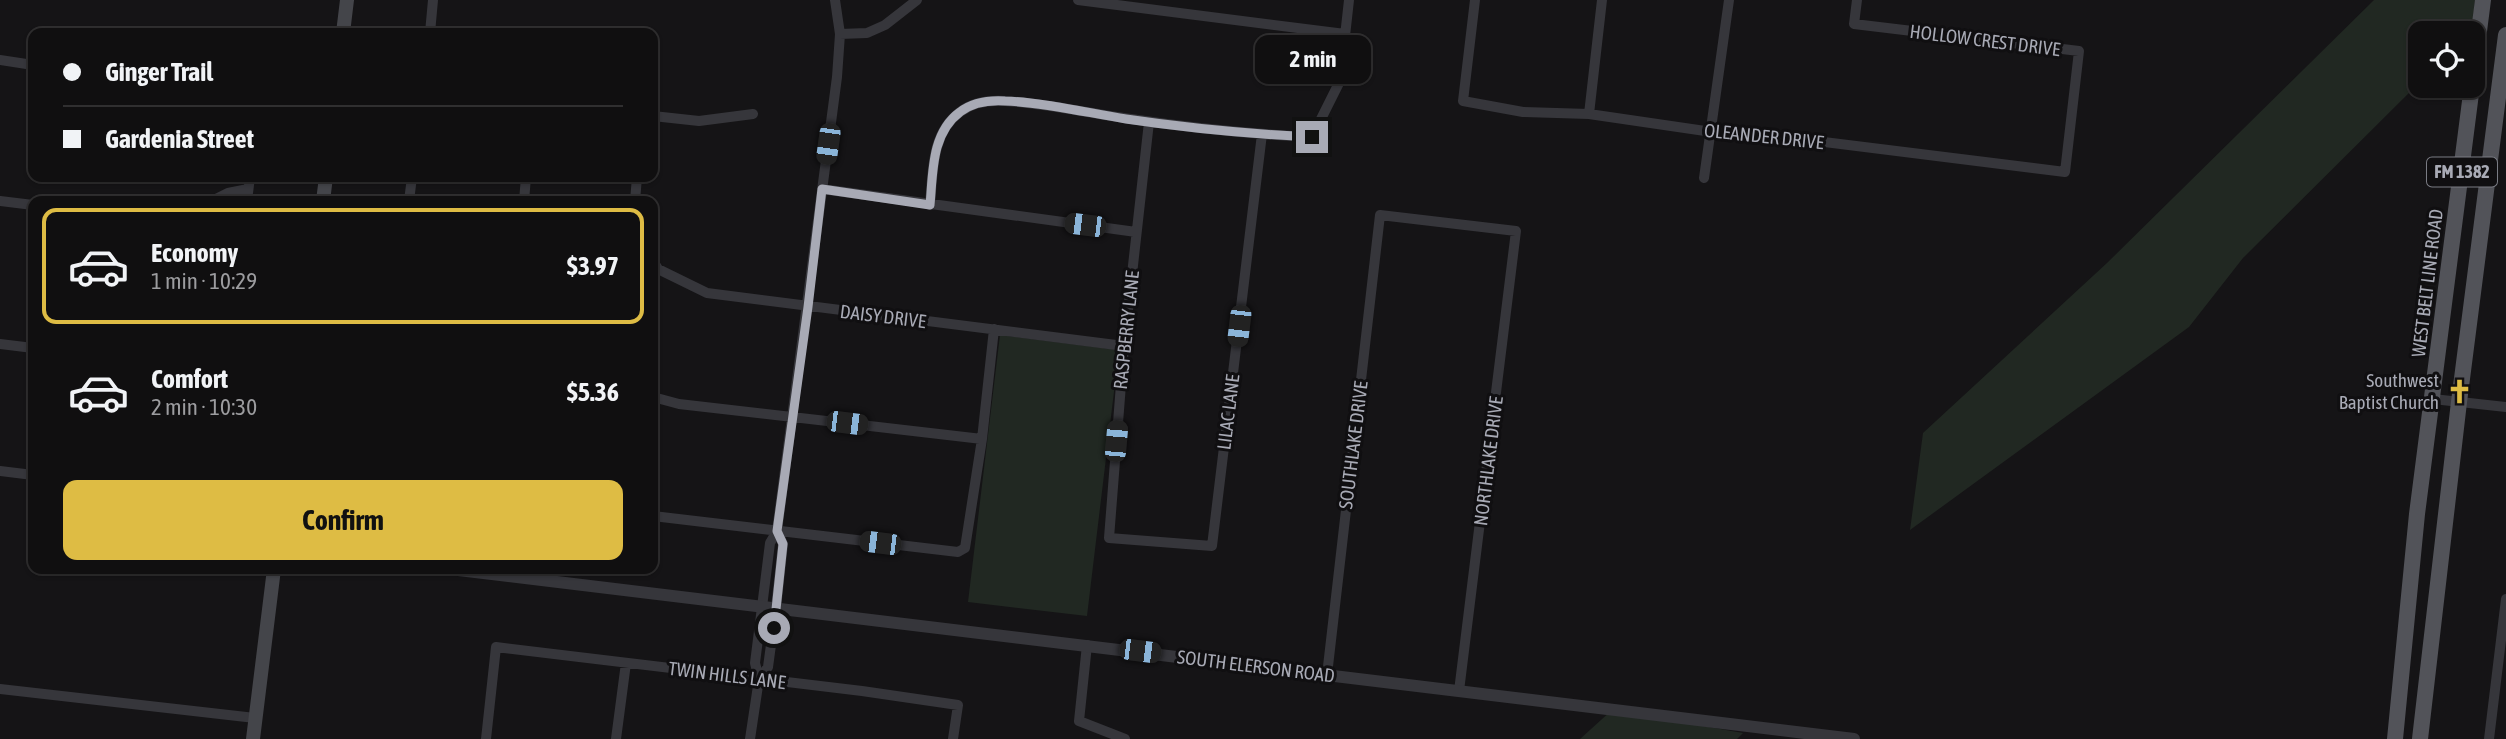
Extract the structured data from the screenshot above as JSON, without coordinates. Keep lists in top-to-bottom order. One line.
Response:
{"streets":{"main road":["FM 1382","WEST BELT LINE ROAD"],"street":["HOLLOW CREST DRIVE","OLEANDER DRIVE","DAISY DRIVE","RASPBERRY LANE","LILAC LANE","SOUTHLAKE DRIVE","NORTHLAKE DRIVE","SOUTH ELERSON ROAD","TWIN HILLS LANE"]},"crossings":[["HOLLOW CREST DRIVE","OLEANDER DRIVE"],["DAISY DRIVE","RASPBERRY LANE"],["RASPBERRY LANE","LILAC LANE"],["SOUTHLAKE DRIVE","NORTHLAKE DRIVE"],["SOUTHLAKE DRIVE","SOUTH ELERSON ROAD"],["NORTHLAKE DRIVE","SOUTH ELERSON ROAD"]],"places":{"church":["Southwest Baptist Church"]},"page":{"banner":["Ginger Trail","Gardenia Street"],"bubble":"2 min","list":[{"name":"Economy","note":"1 min · 10:29","value":"$3.97"},{"name":"Comfort","note":"2 min · 10:30","value":"$5.36"}],"buttons":"Confirm"}}
